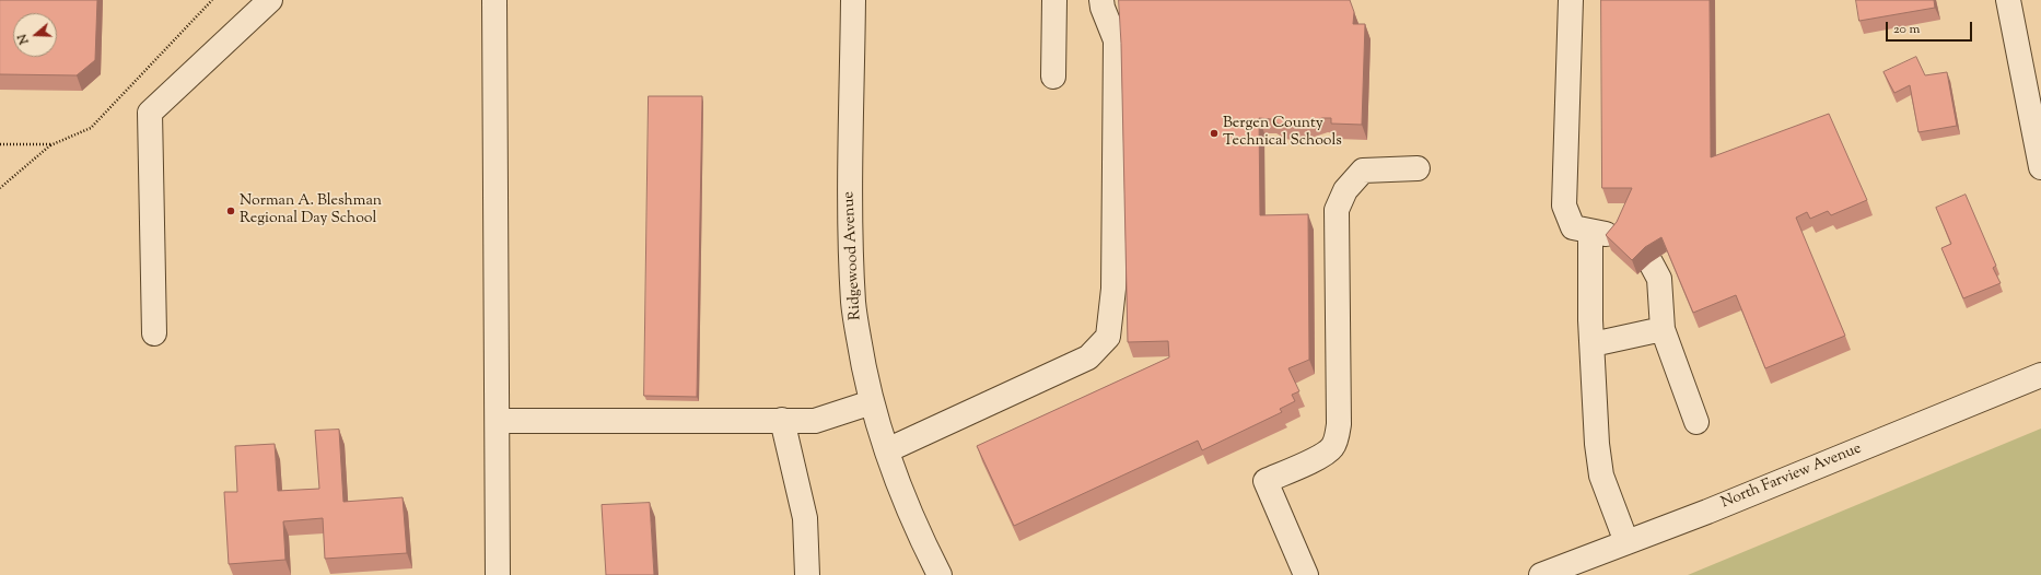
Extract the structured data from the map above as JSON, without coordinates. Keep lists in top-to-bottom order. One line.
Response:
{"streets":{"street":["Ridgewood Avenue","North Farview Avenue"]},"places":["Bergen County Technical Schools","Norman A. Bleshman Regional Day School"],"scale_bar":"20 m","north":"left"}
